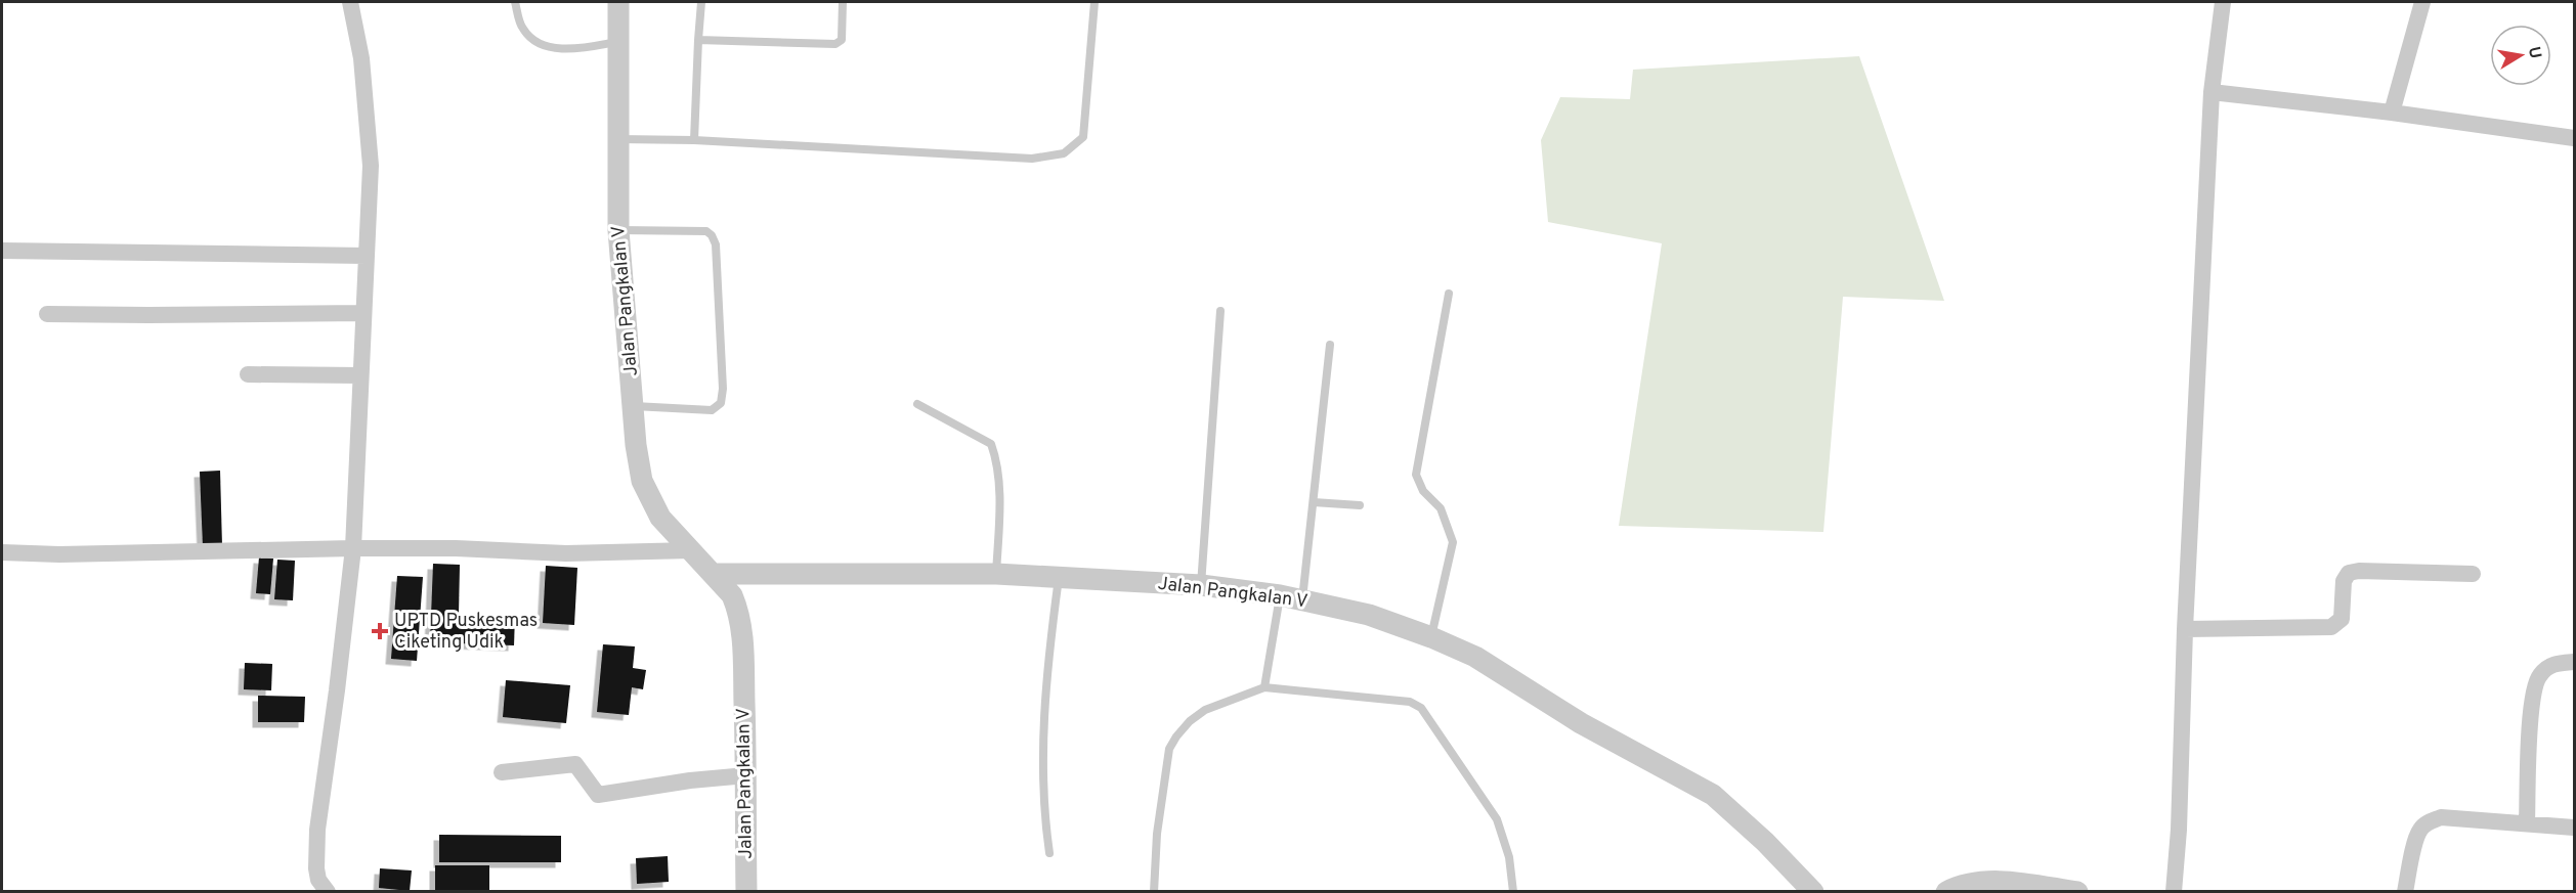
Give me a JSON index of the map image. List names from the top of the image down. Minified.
{"streets":{"street":["Jalan Pangkalan V"]},"places":{"health":["UPTD Puskesmas Ciketing Udik"]},"north":"right"}
